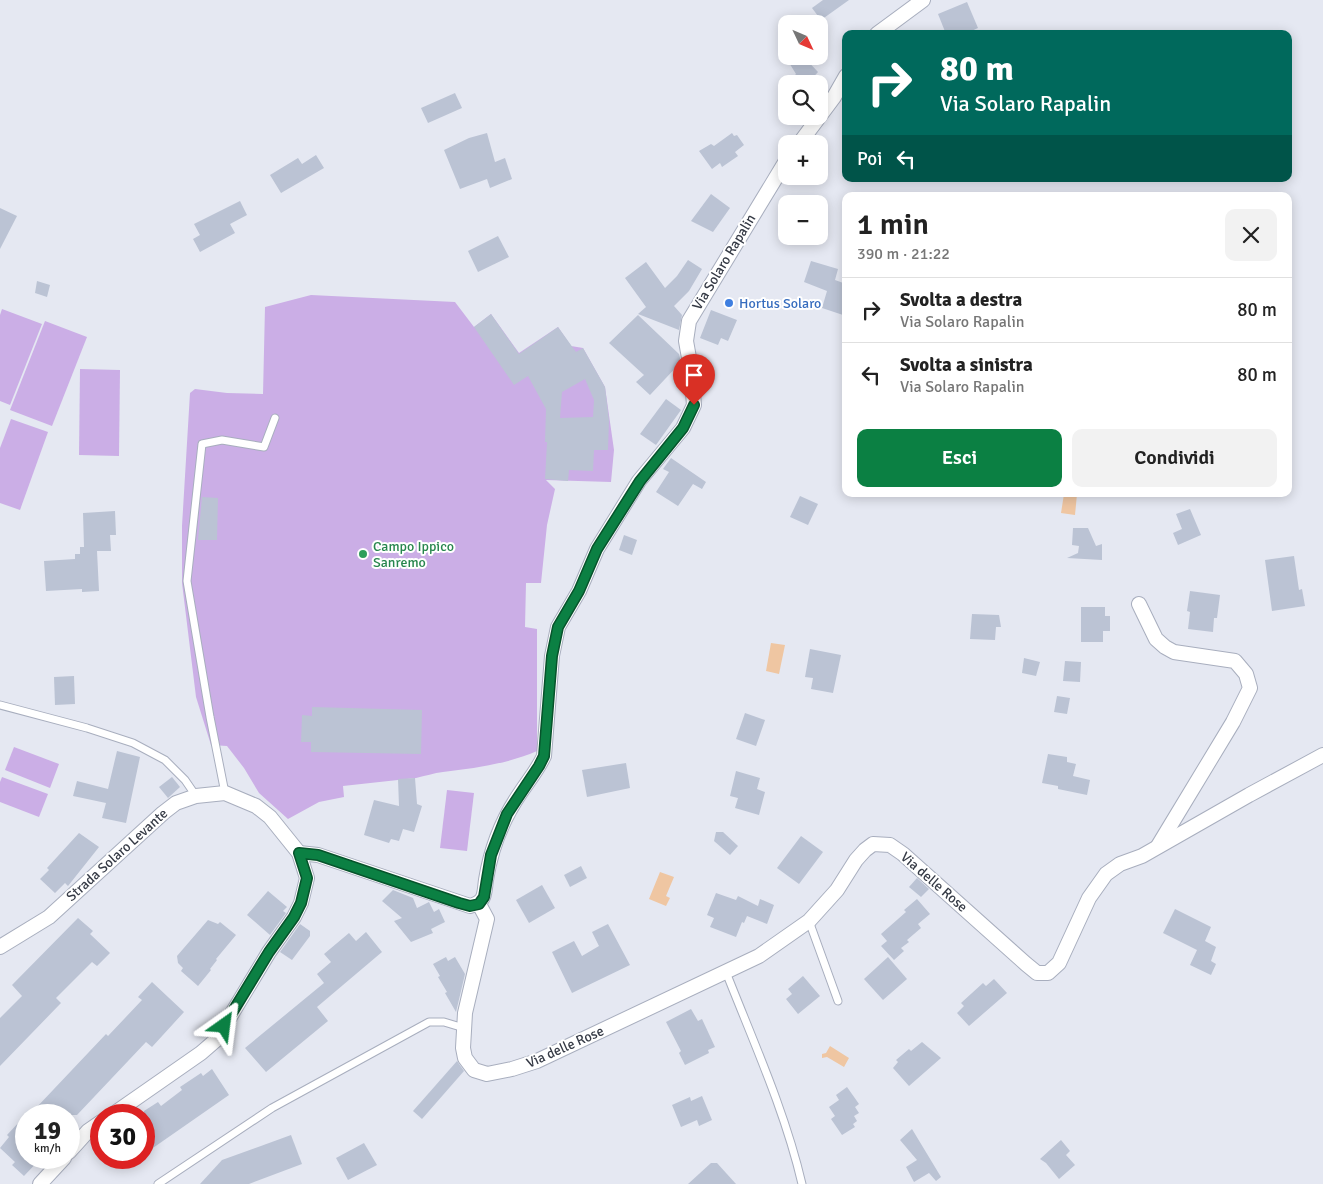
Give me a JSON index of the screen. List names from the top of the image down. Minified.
{"streets":{"street":["Via Solaro Rapalin","Strada Solaro Levante","Via delle Rose"]},"crossings":[["Via Solaro Rapalin","Via delle Rose"]],"places":["Hortus Solaro","Campo Ippico Sanremo"],"north":"bottom right","page":{"map_buttons":["+","−"],"turn":["80 m","Via Solaro Rapalin"],"then":"Poi","heading":["1 min","390 m · 21:22"],"list":[{"name":"Svolta a destra","note":"Via Solaro Rapalin","value":"80 m"},{"name":"Svolta a sinistra","note":"Via Solaro Rapalin","value":"80 m"}],"buttons":["Esci","Condividi"],"speed":"19 km/h","limit":"30"}}
